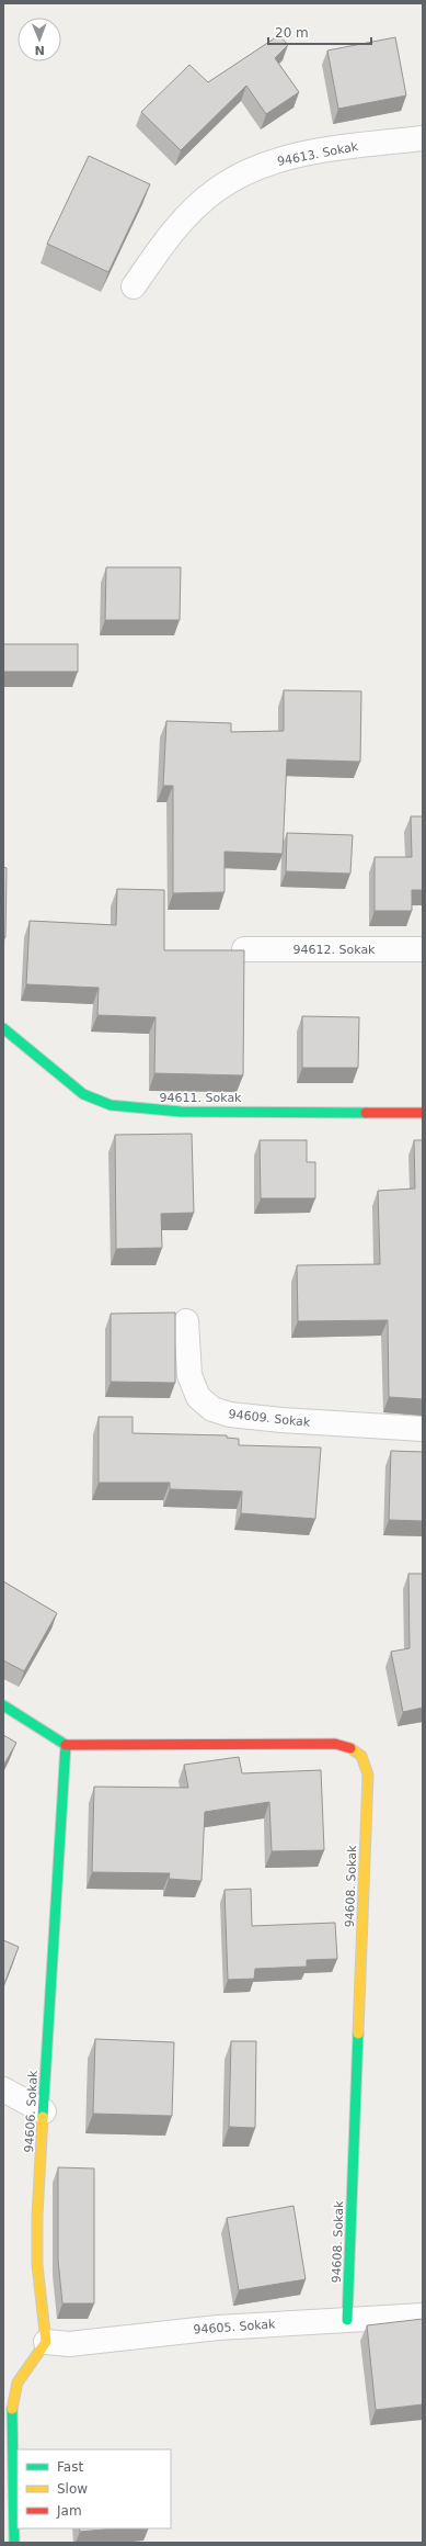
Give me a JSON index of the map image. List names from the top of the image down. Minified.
{"streets":{"street":["94613. Sokak","94612. Sokak","94611. Sokak","94609. Sokak","94608. Sokak","94606. Sokak","94605. Sokak"]},"crossings":[["94608. Sokak","94606. Sokak"],["94608. Sokak","94605. Sokak"],["94606. Sokak","94605. Sokak"]],"legend":["Fast","Slow","Jam"],"scale_bar":"20 m","north":"bottom"}
